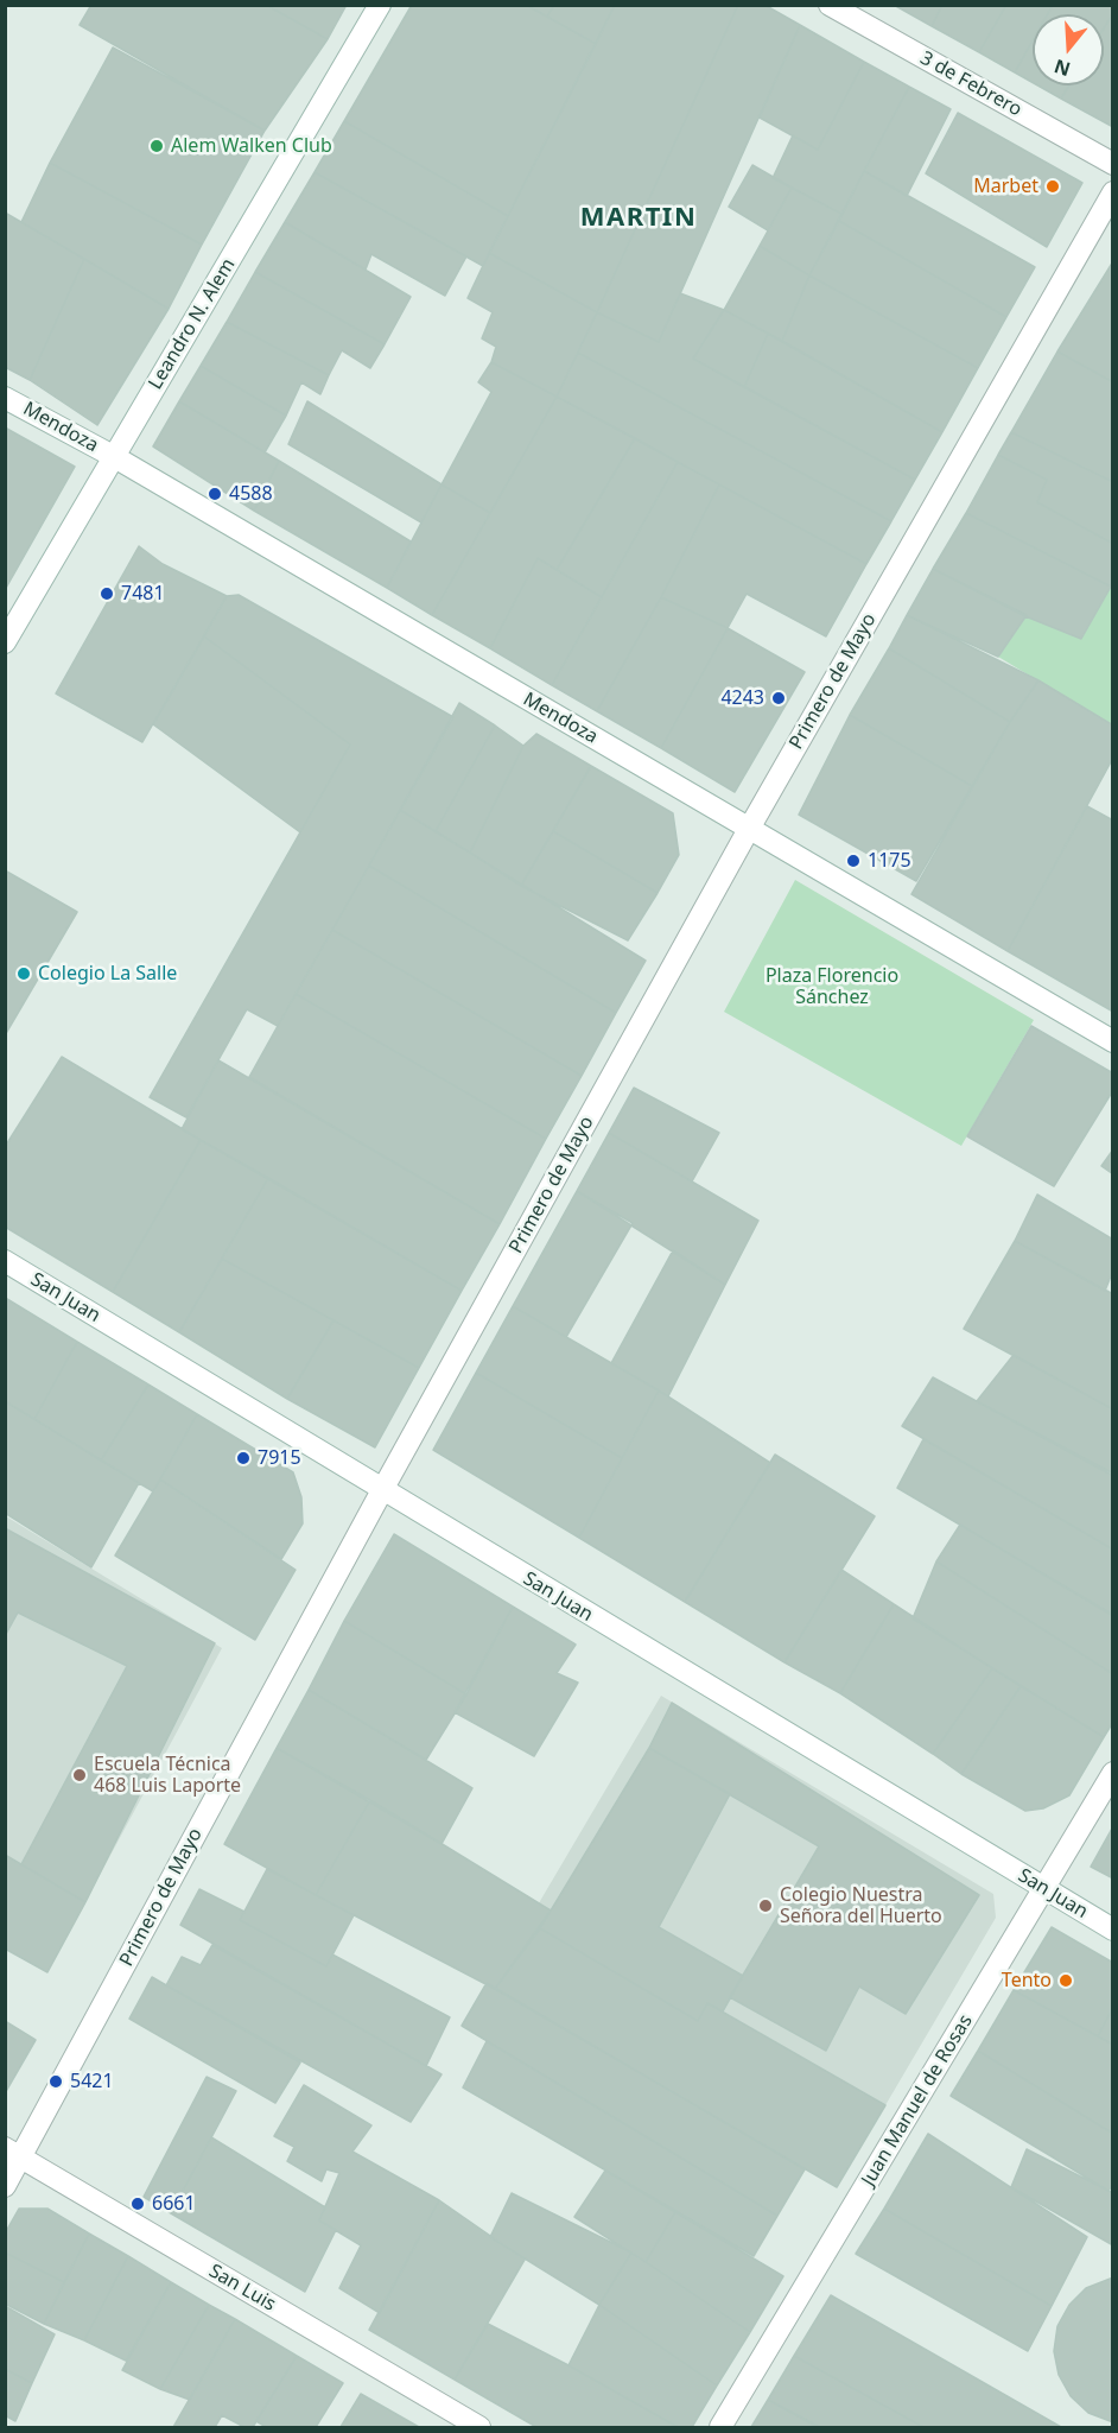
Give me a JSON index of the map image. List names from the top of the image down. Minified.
{"streets":{"street":["3 de Febrero","Leandro N. Alem","Mendoza","Primero de Mayo","San Juan","Juan Manuel de Rosas","San Luis"]},"crossings":[["Leandro N. Alem","Mendoza"],["Mendoza","Primero de Mayo"],["Primero de Mayo","San Juan"],["Primero de Mayo","San Luis"],["San Juan","Juan Manuel de Rosas"]],"districts":["MARTIN"],"parks":["Plaza Florencio Sánchez"],"places":["Alem Walken Club","Marbet","4588","7481","4243","1175","Colegio La Salle","7915","Escuela Técnica 468 Luis Laporte","Colegio Nuestra Señora del Huerto","Tento","5421","6661"],"north":"bottom"}
